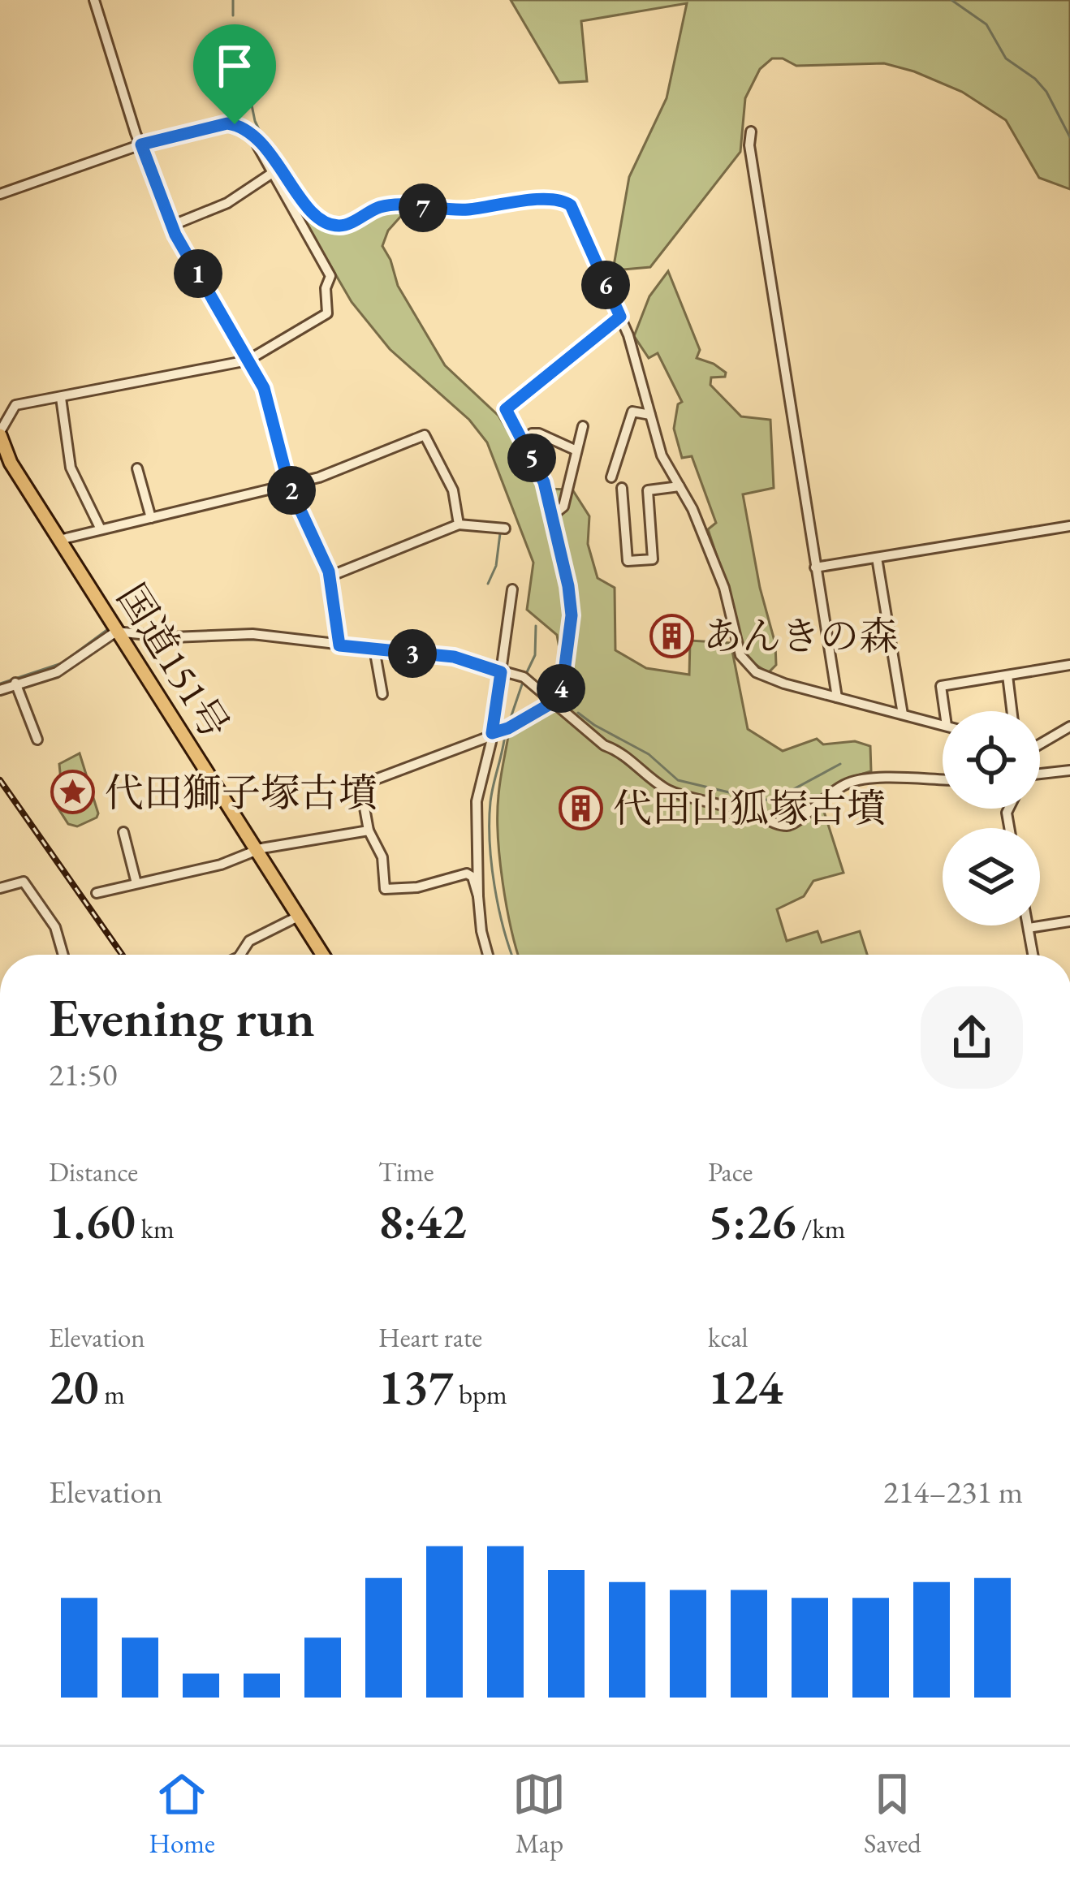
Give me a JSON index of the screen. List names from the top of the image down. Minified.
{"streets":{"highway":["国道151号"]},"places":{"building":["あんきの森","代田山狐塚古墳"],"place":["代田獅子塚古墳"]},"page":{"pins":["7","1","6","5","2","3","4"],"heading":["Evening run","21:50"],"stats":[["Distance","1.60 km"],["Time","8:42"],["Pace","5:26 /km"],["Elevation","20 m"],["Heart rate","137 bpm"],["kcal","124"]],"chart":["Elevation","214–231 m"],"tabs":["Home","Map","Saved"]}}
